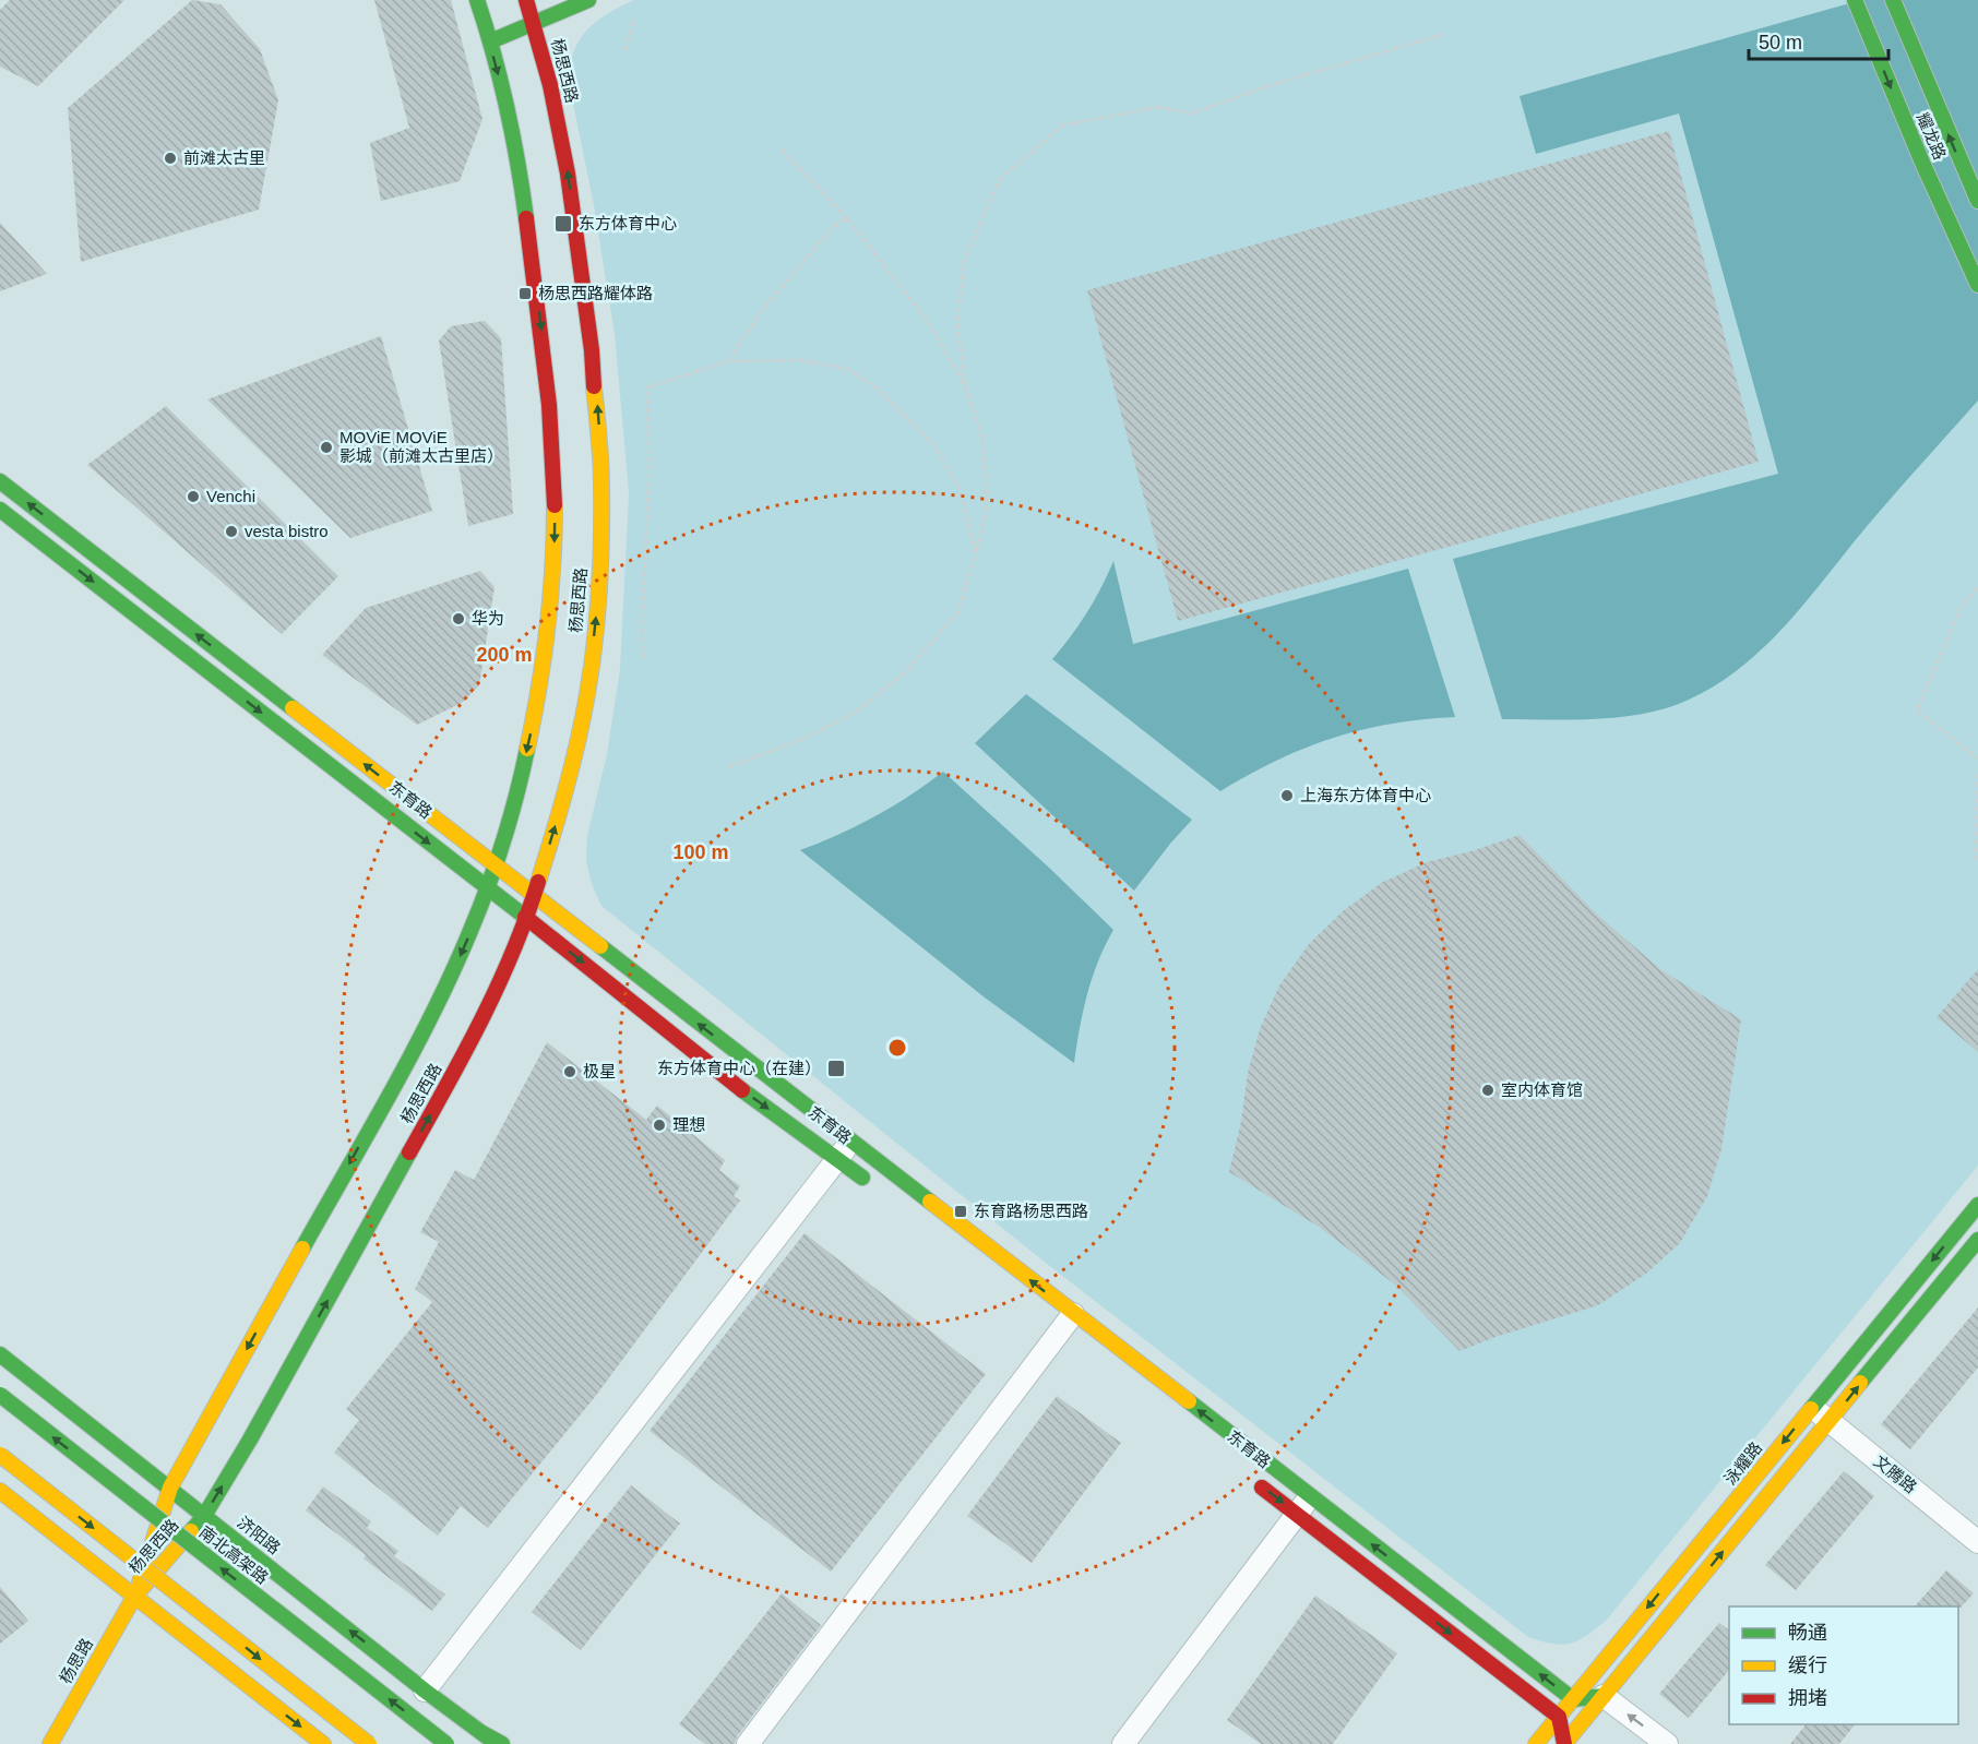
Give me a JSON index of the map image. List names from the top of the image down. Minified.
{"streets":{"main road":["杨思西路","耀龙路","东育路","泳耀路","济阳路","南北高架路","杨思路"],"street":["文腾路"]},"crossings":[["杨思西路","东育路"],["杨思西路","济阳路"],["杨思西路","杨思路"],["东育路","泳耀路"],["泳耀路","文腾路"]],"places":{"other":["前滩太古里","MOViE MOViE 影城（前滩太古里店）","Venchi","vesta bistro","华为","上海东方体育中心","极星","室内体育馆","理想"],"transit":["东方体育中心","杨思西路耀体路","东方体育中心（在建）","东育路杨思西路"]},"legend":["畅通","缓行","拥堵"],"scale_bar":"50 m","rings":["200 m","100 m"]}
